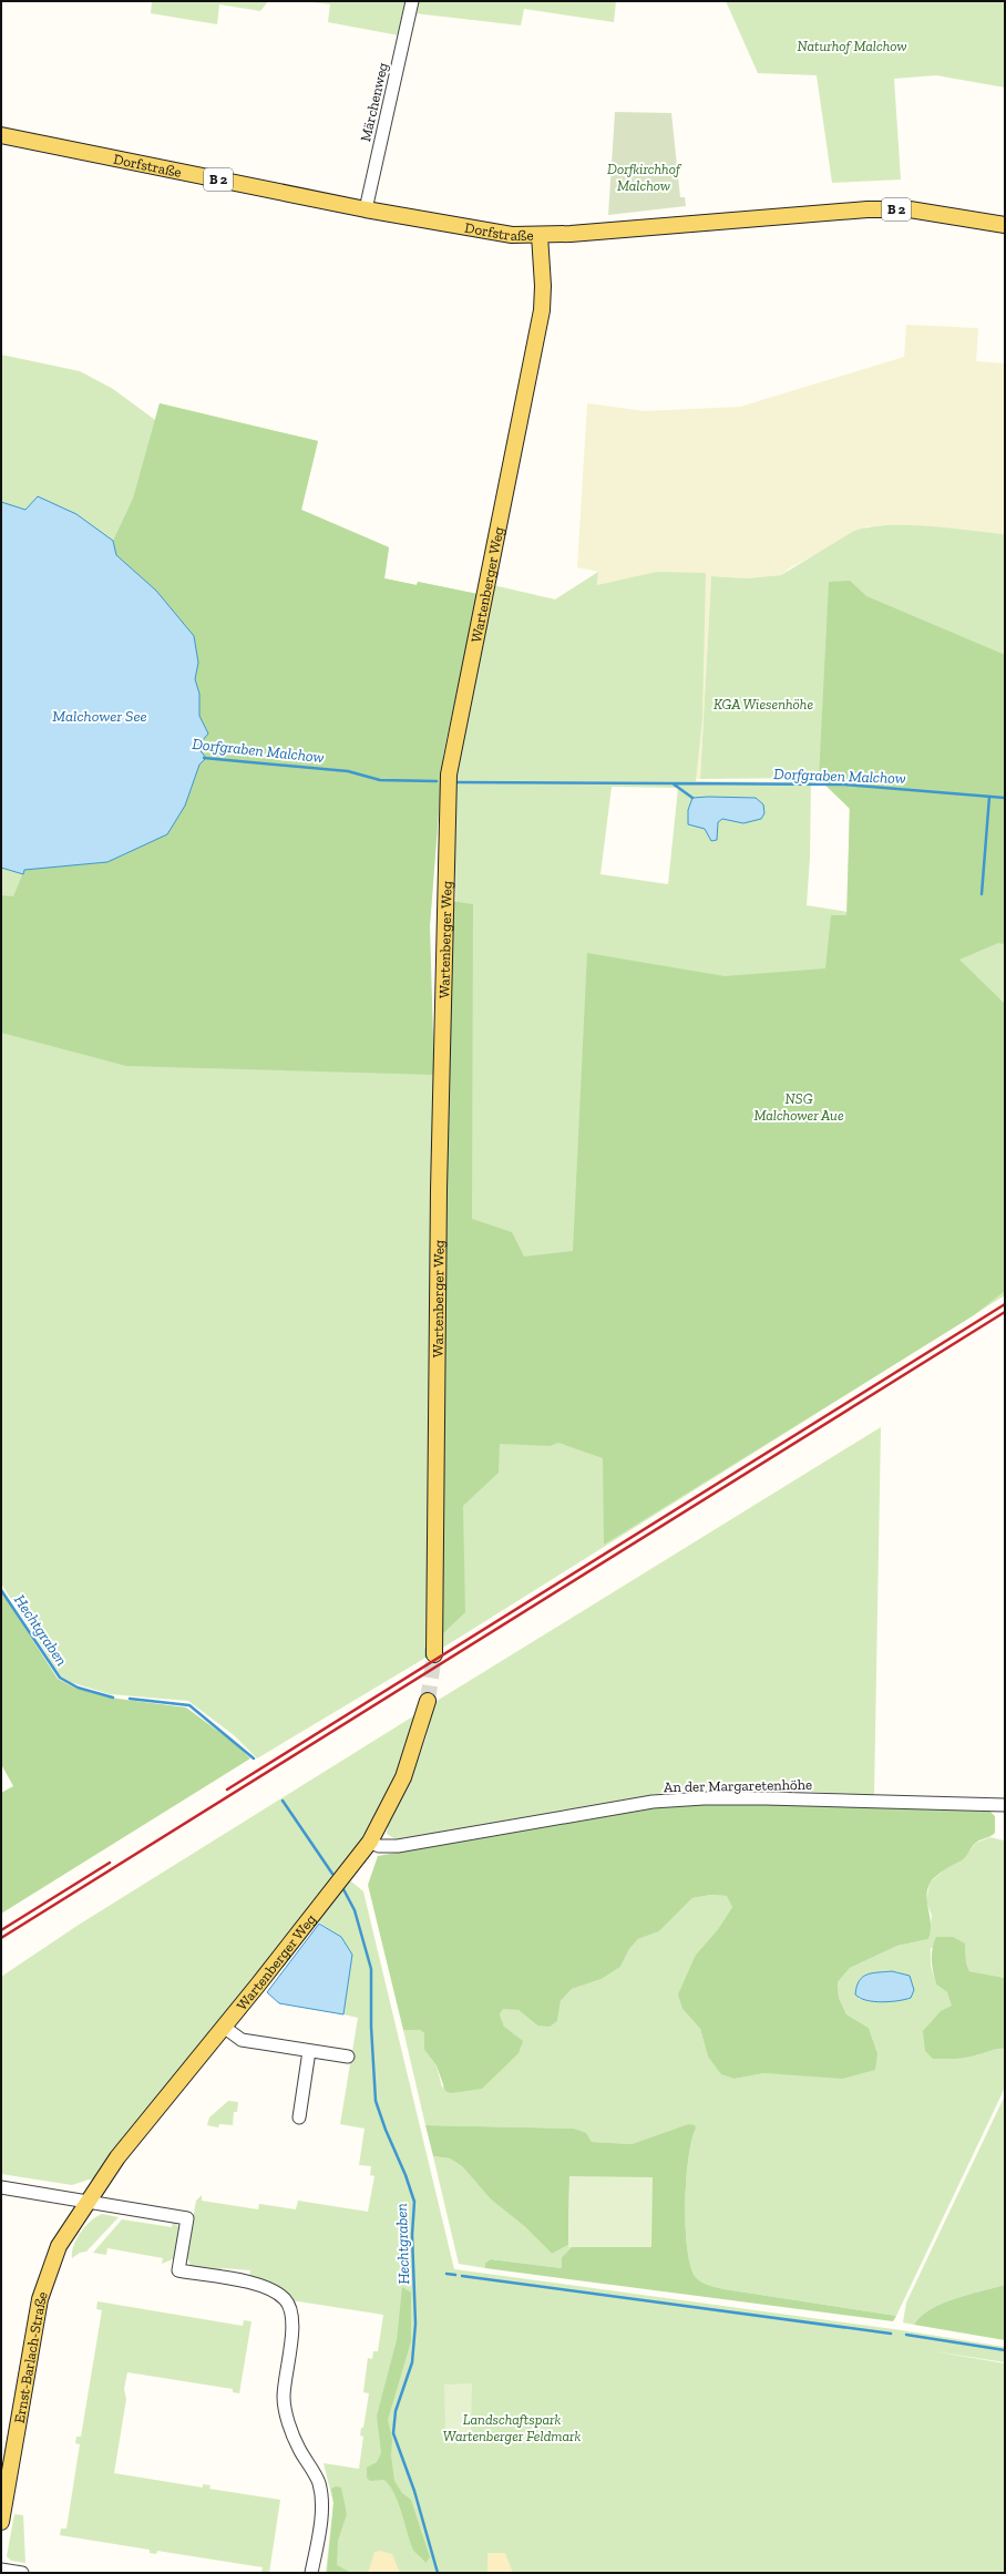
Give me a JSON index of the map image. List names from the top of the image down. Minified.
{"streets":{"main road":["Dorfstraße","B 2","Wartenberger Weg","Ernst-Barlach-Straße"],"street":["Märchenweg","An der Margaretenhöhe"]},"crossings":[["Märchenweg","Dorfstraße"],["Dorfstraße","Wartenberger Weg"],["Wartenberger Weg","An der Margaretenhöhe"],["Wartenberger Weg","Ernst-Barlach-Straße"]],"water":["Malchower See","Dorfgraben Malchow","Hechtgraben"],"parks":["Naturhof Malchow","Dorfkirchhof Malchow","KGA Wiesenhöhe","NSG Malchower Aue","Landschaftspark Wartenberger Feldmark"]}
